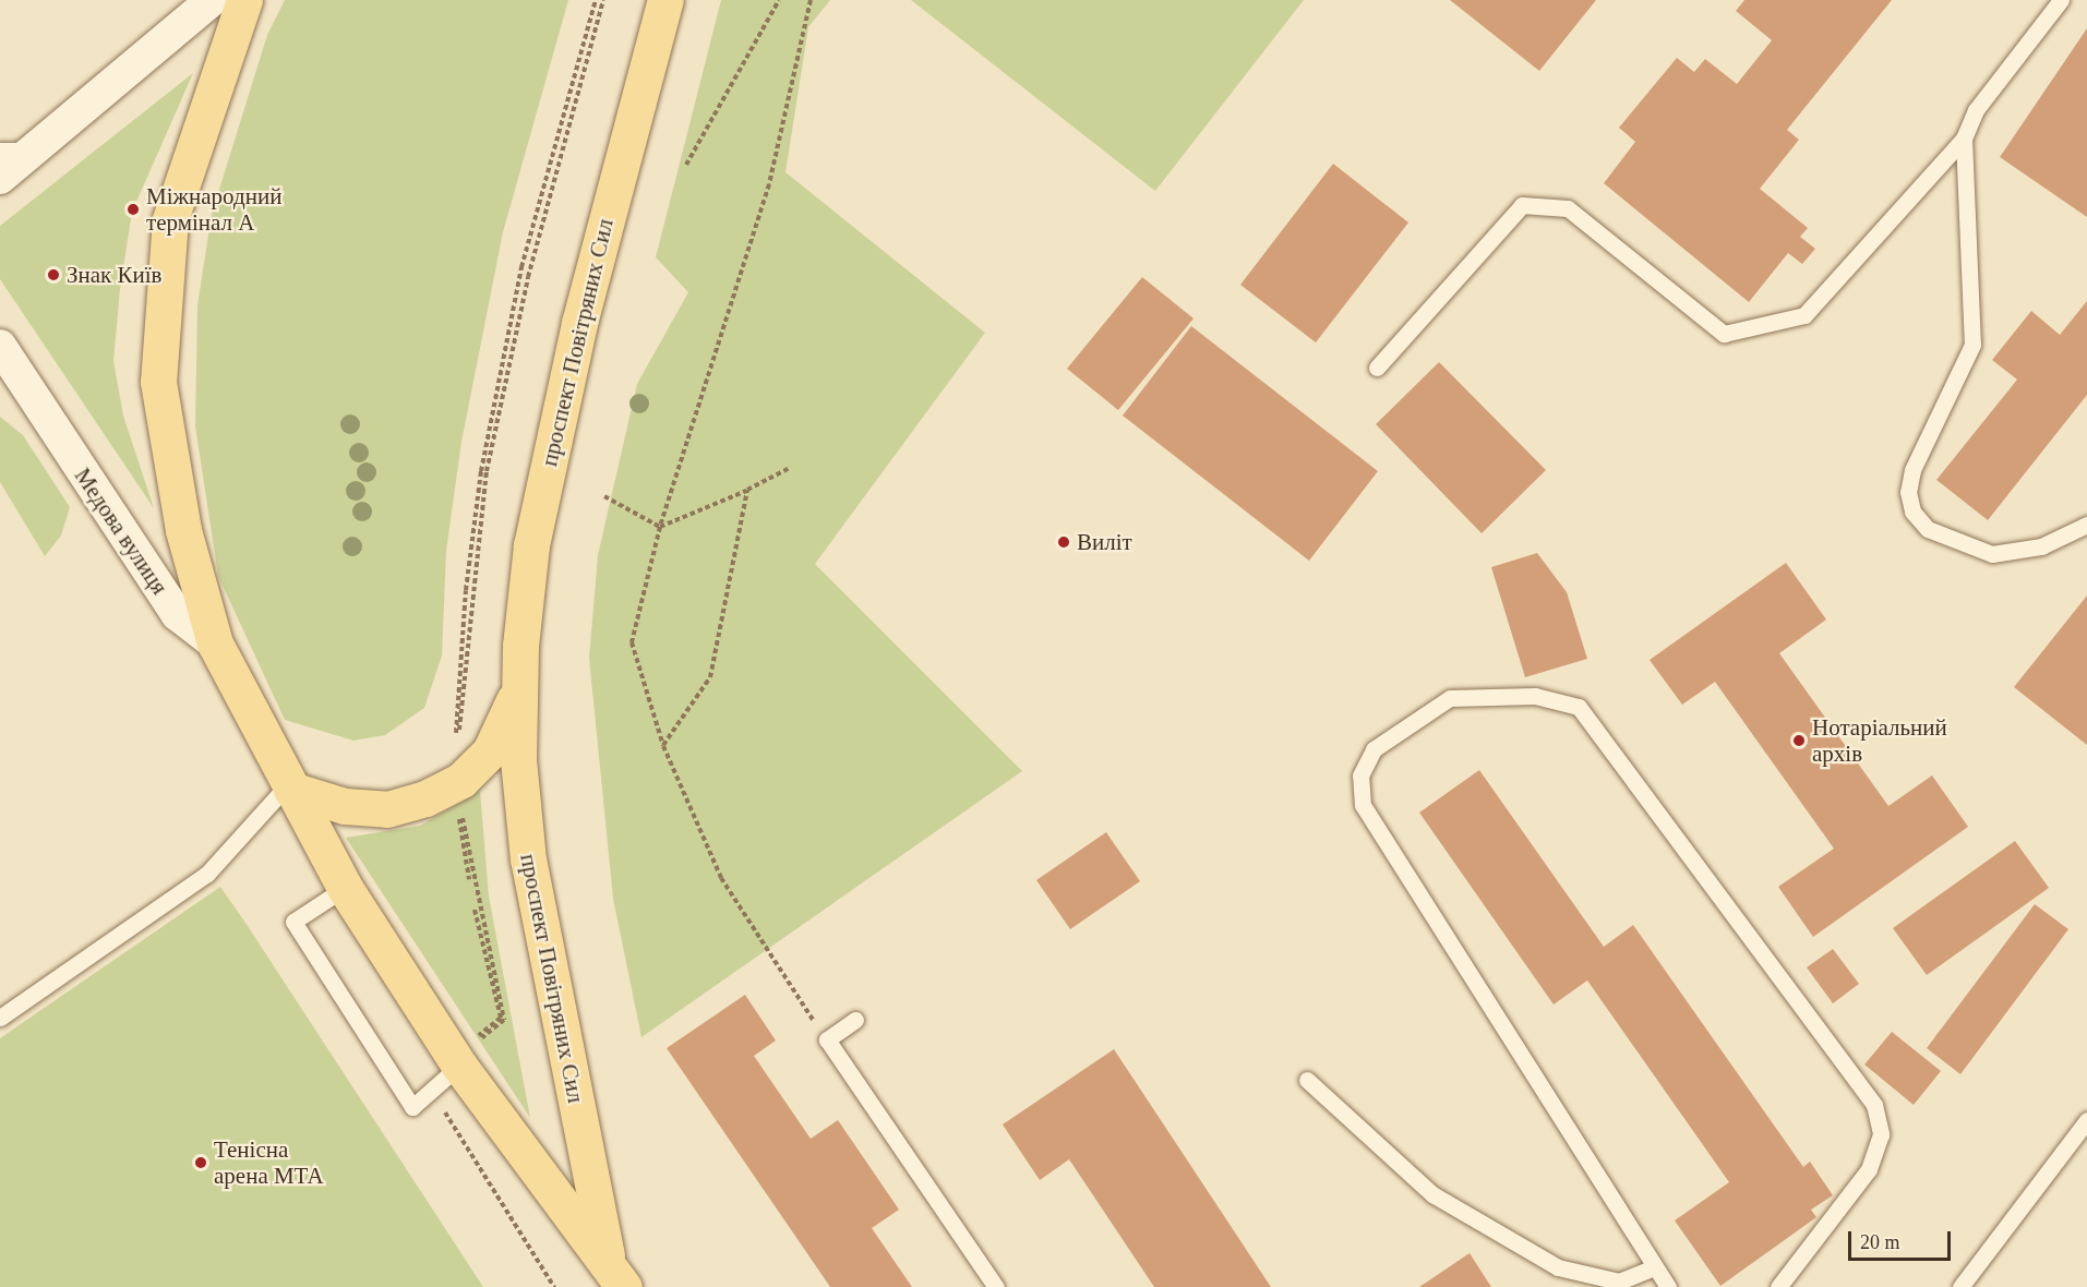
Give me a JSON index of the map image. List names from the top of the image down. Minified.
{"streets":{"main road":["проспект Повітряних Сил"],"street":["Медова вулиця"]},"crossings":[["проспект Повітряних Сил","Медова вулиця"]],"places":["Міжнародний термінал А","Знак Київ","Виліт","Нотаріальний архів","Тенісна арена МТА"],"scale_bar":"20 m"}
